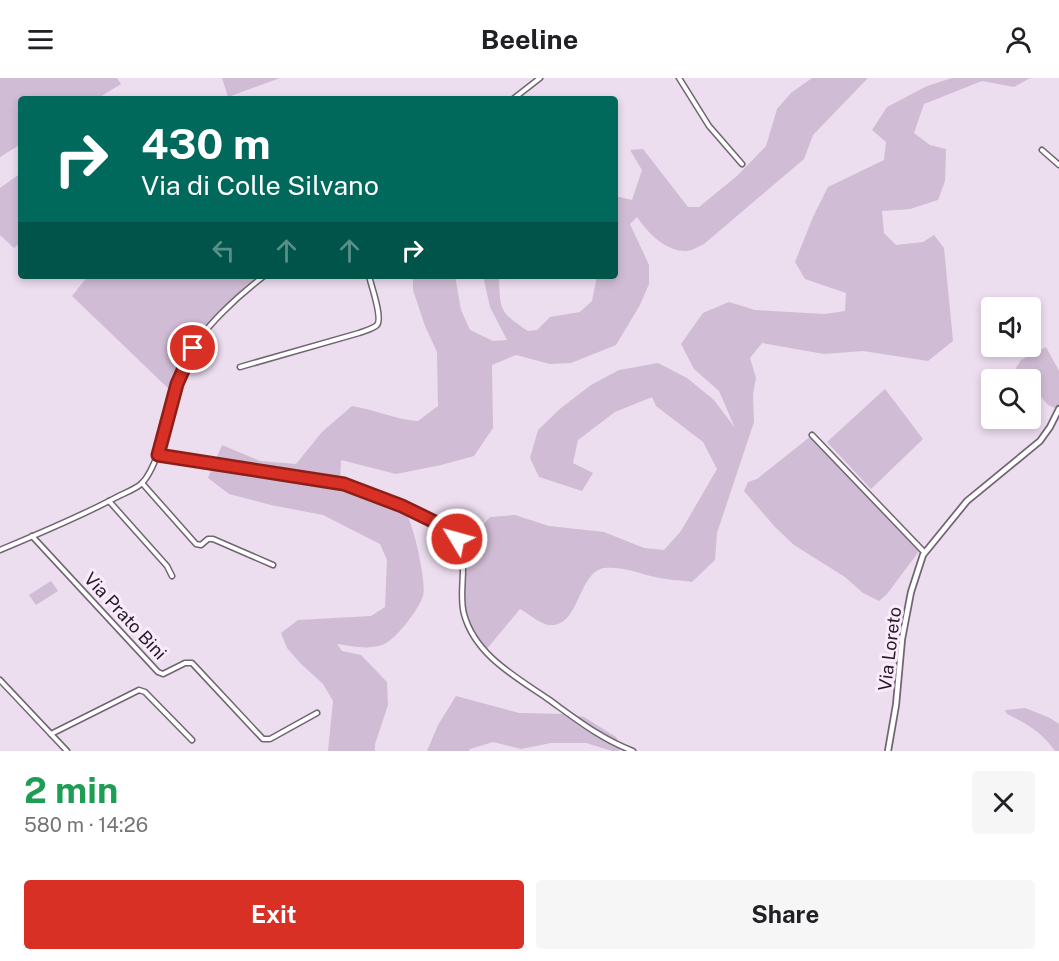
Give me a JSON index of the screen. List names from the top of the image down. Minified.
{"streets":{"street":["Via Prato Bini","Via Loreto"]},"page":{"header":"Beeline","turn":["430 m","Via di Colle Silvano"],"heading":["2 min","580 m · 14:26"],"buttons":["Exit","Share"]}}
